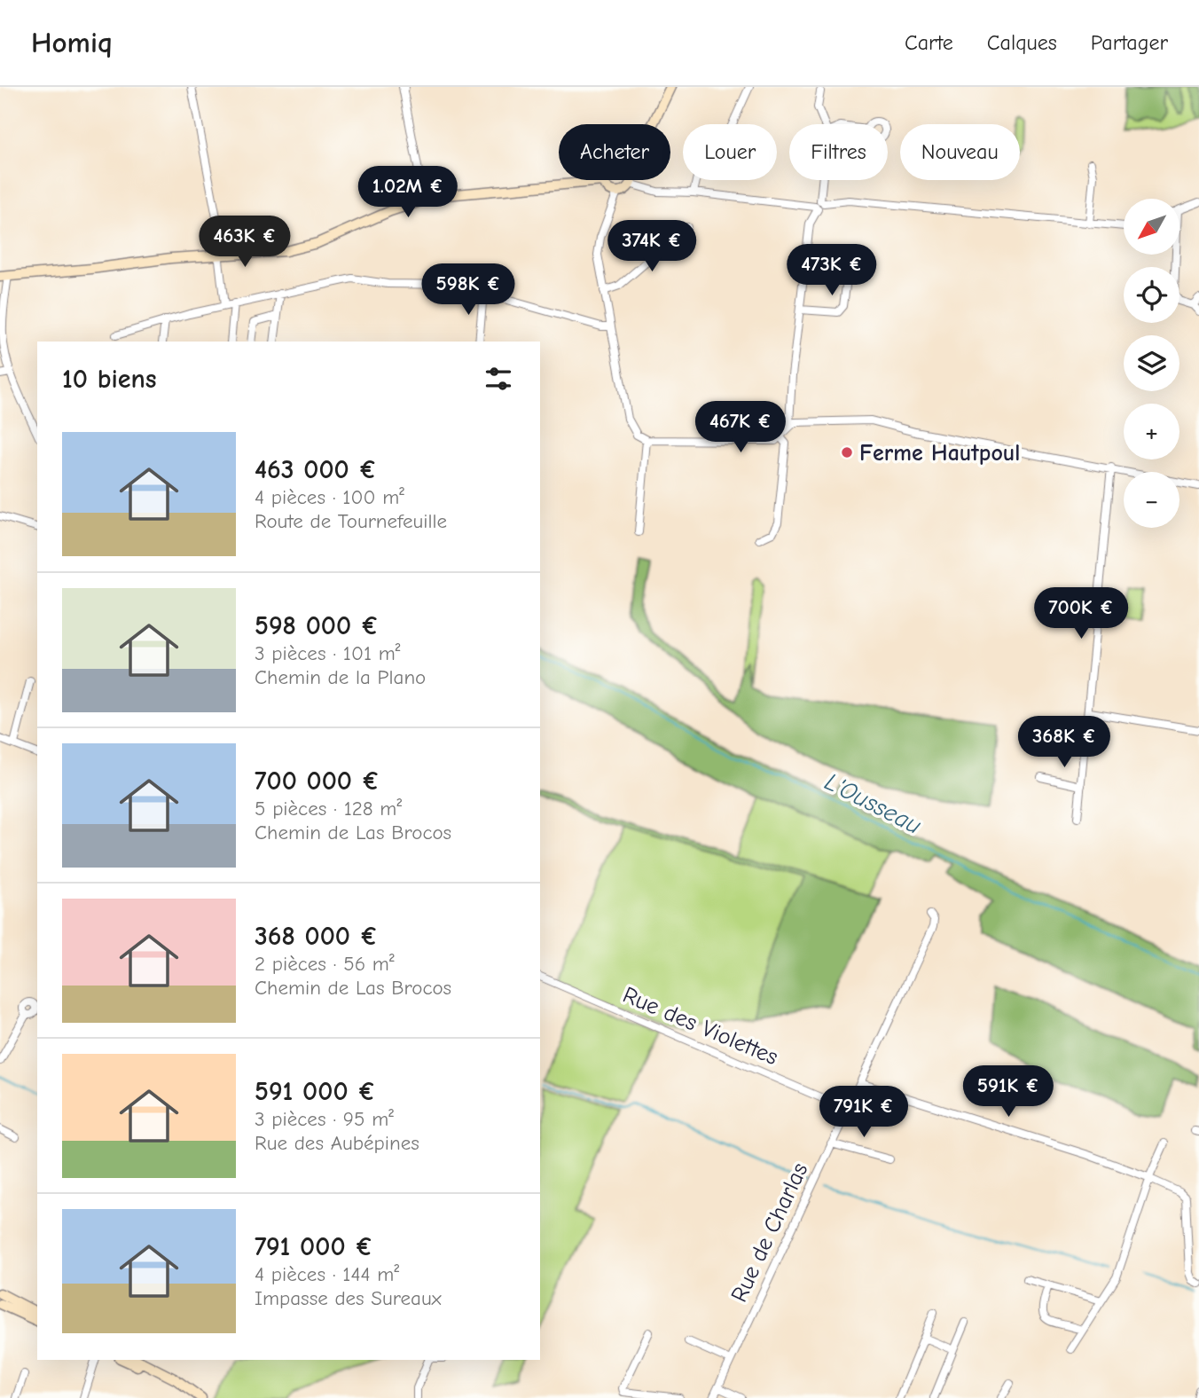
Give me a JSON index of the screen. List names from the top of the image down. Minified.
{"streets":{"street":["Rue des Violettes","Rue de Charlas"]},"crossings":[["Rue des Violettes","Rue de Charlas"]],"water":["L'Ousseau"],"places":["Ferme Hautpoul"],"north":"bottom left","page":{"header":"Homiq","nav":["Carte","Calques","Partager"],"chip":["Acheter","Louer","Filtres","Nouveau"],"price":["1.02M €","463K €","374K €","473K €","598K €","467K €","700K €","368K €","591K €","791K €"],"map_buttons":["+","−"],"heading":"10 biens","list":[{"name":"463 000 €","note":"4 pièces · 100 m² · Route de Tournefeuille"},{"name":"598 000 €","note":"3 pièces · 101 m² · Chemin de la Plano"},{"name":"700 000 €","note":"5 pièces · 128 m² · Chemin de Las Brocos"},{"name":"368 000 €","note":"2 pièces · 56 m² · Chemin de Las Brocos"},{"name":"591 000 €","note":"3 pièces · 95 m² · Rue des Aubépines"},{"name":"791 000 €","note":"4 pièces · 144 m² · Impasse des Sureaux"}]}}
